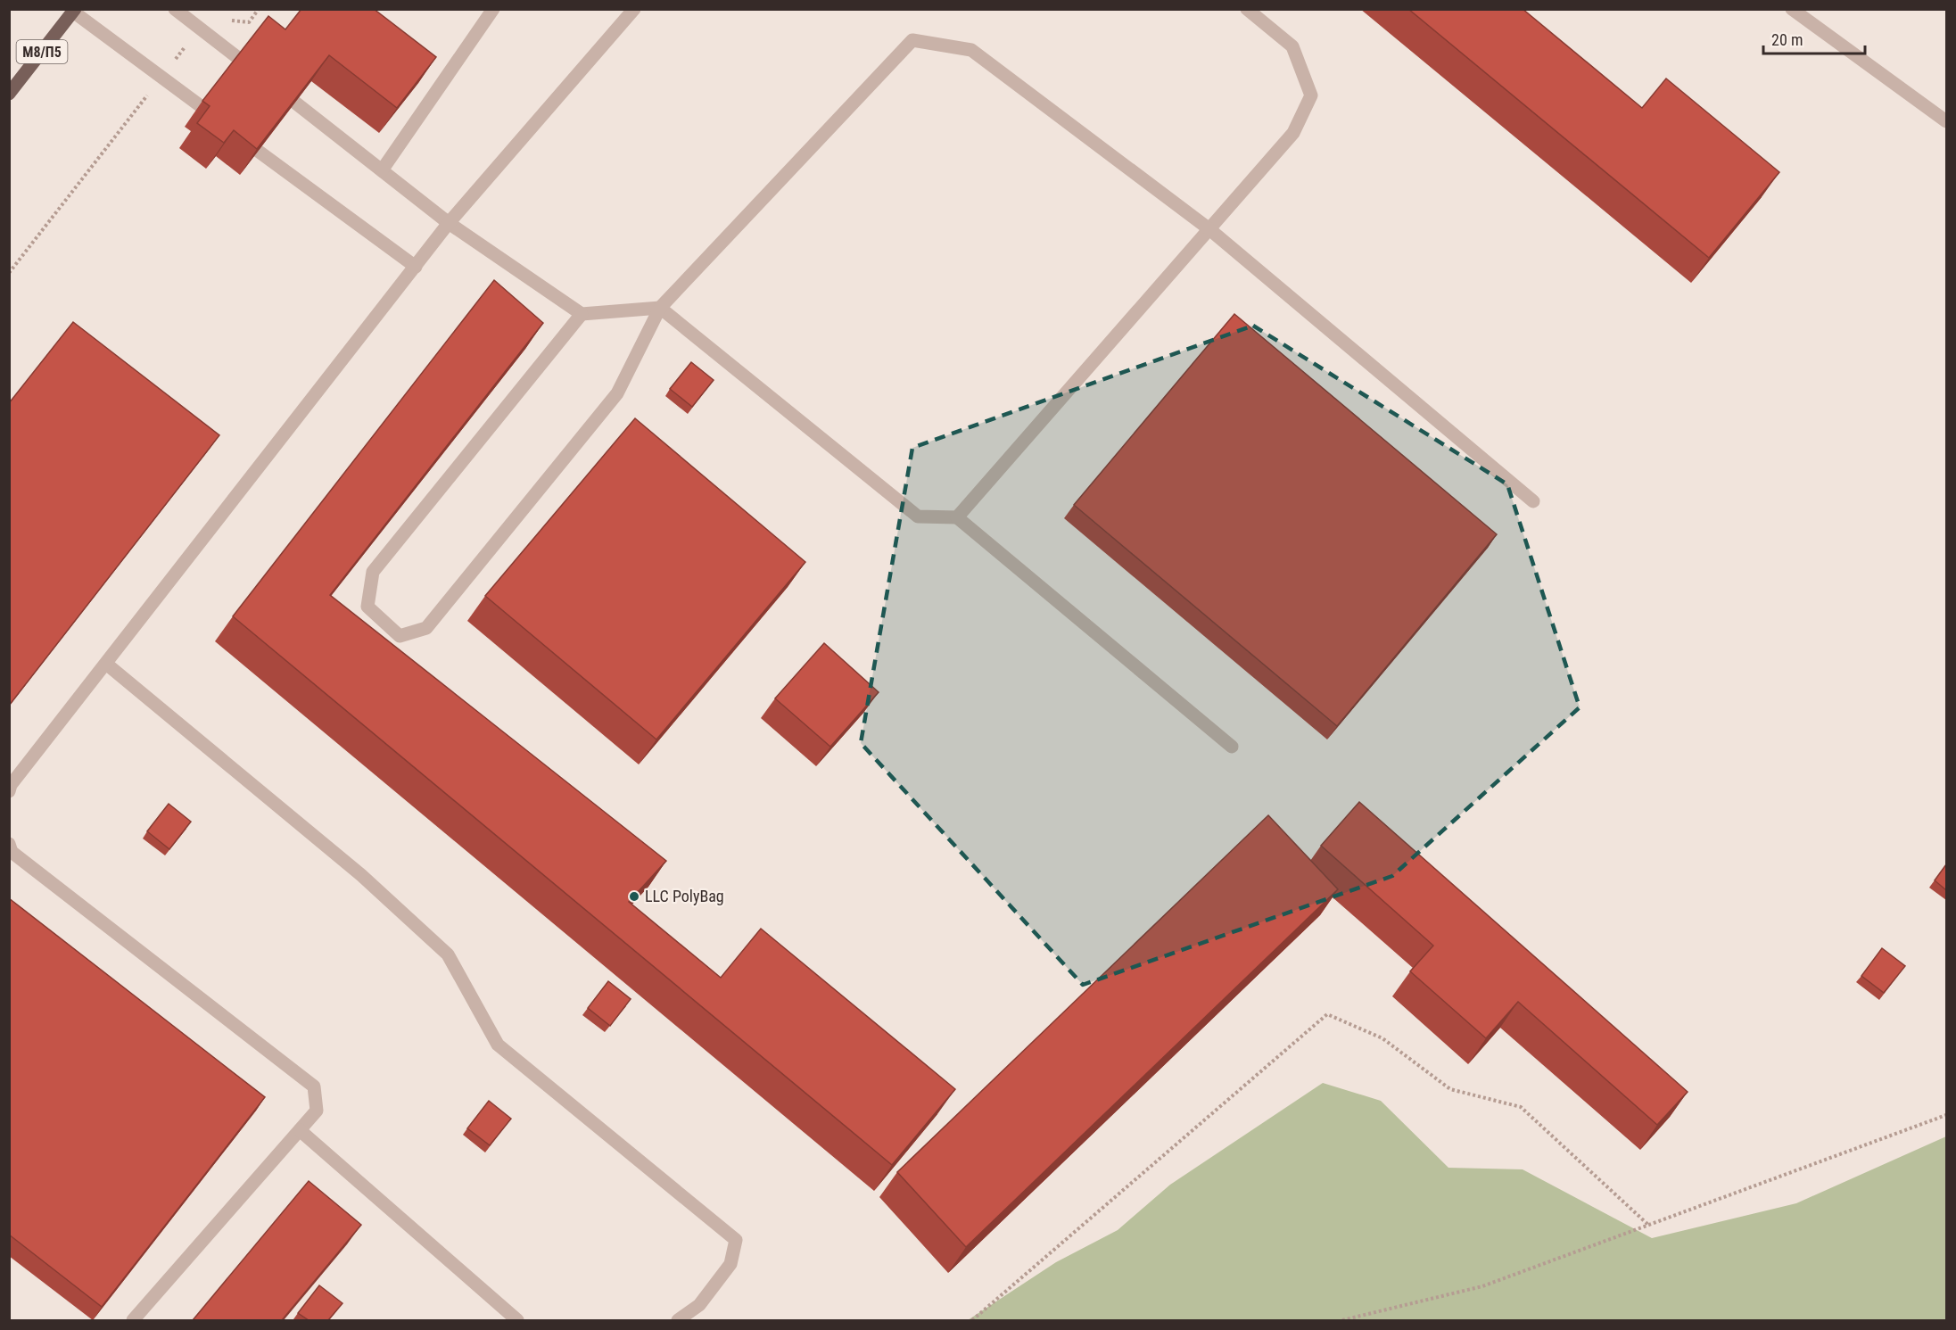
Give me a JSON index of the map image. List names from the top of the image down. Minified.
{"streets":{"main road":["М8/П5"]},"places":["LLC PolyBag"],"scale_bar":"20 m"}
